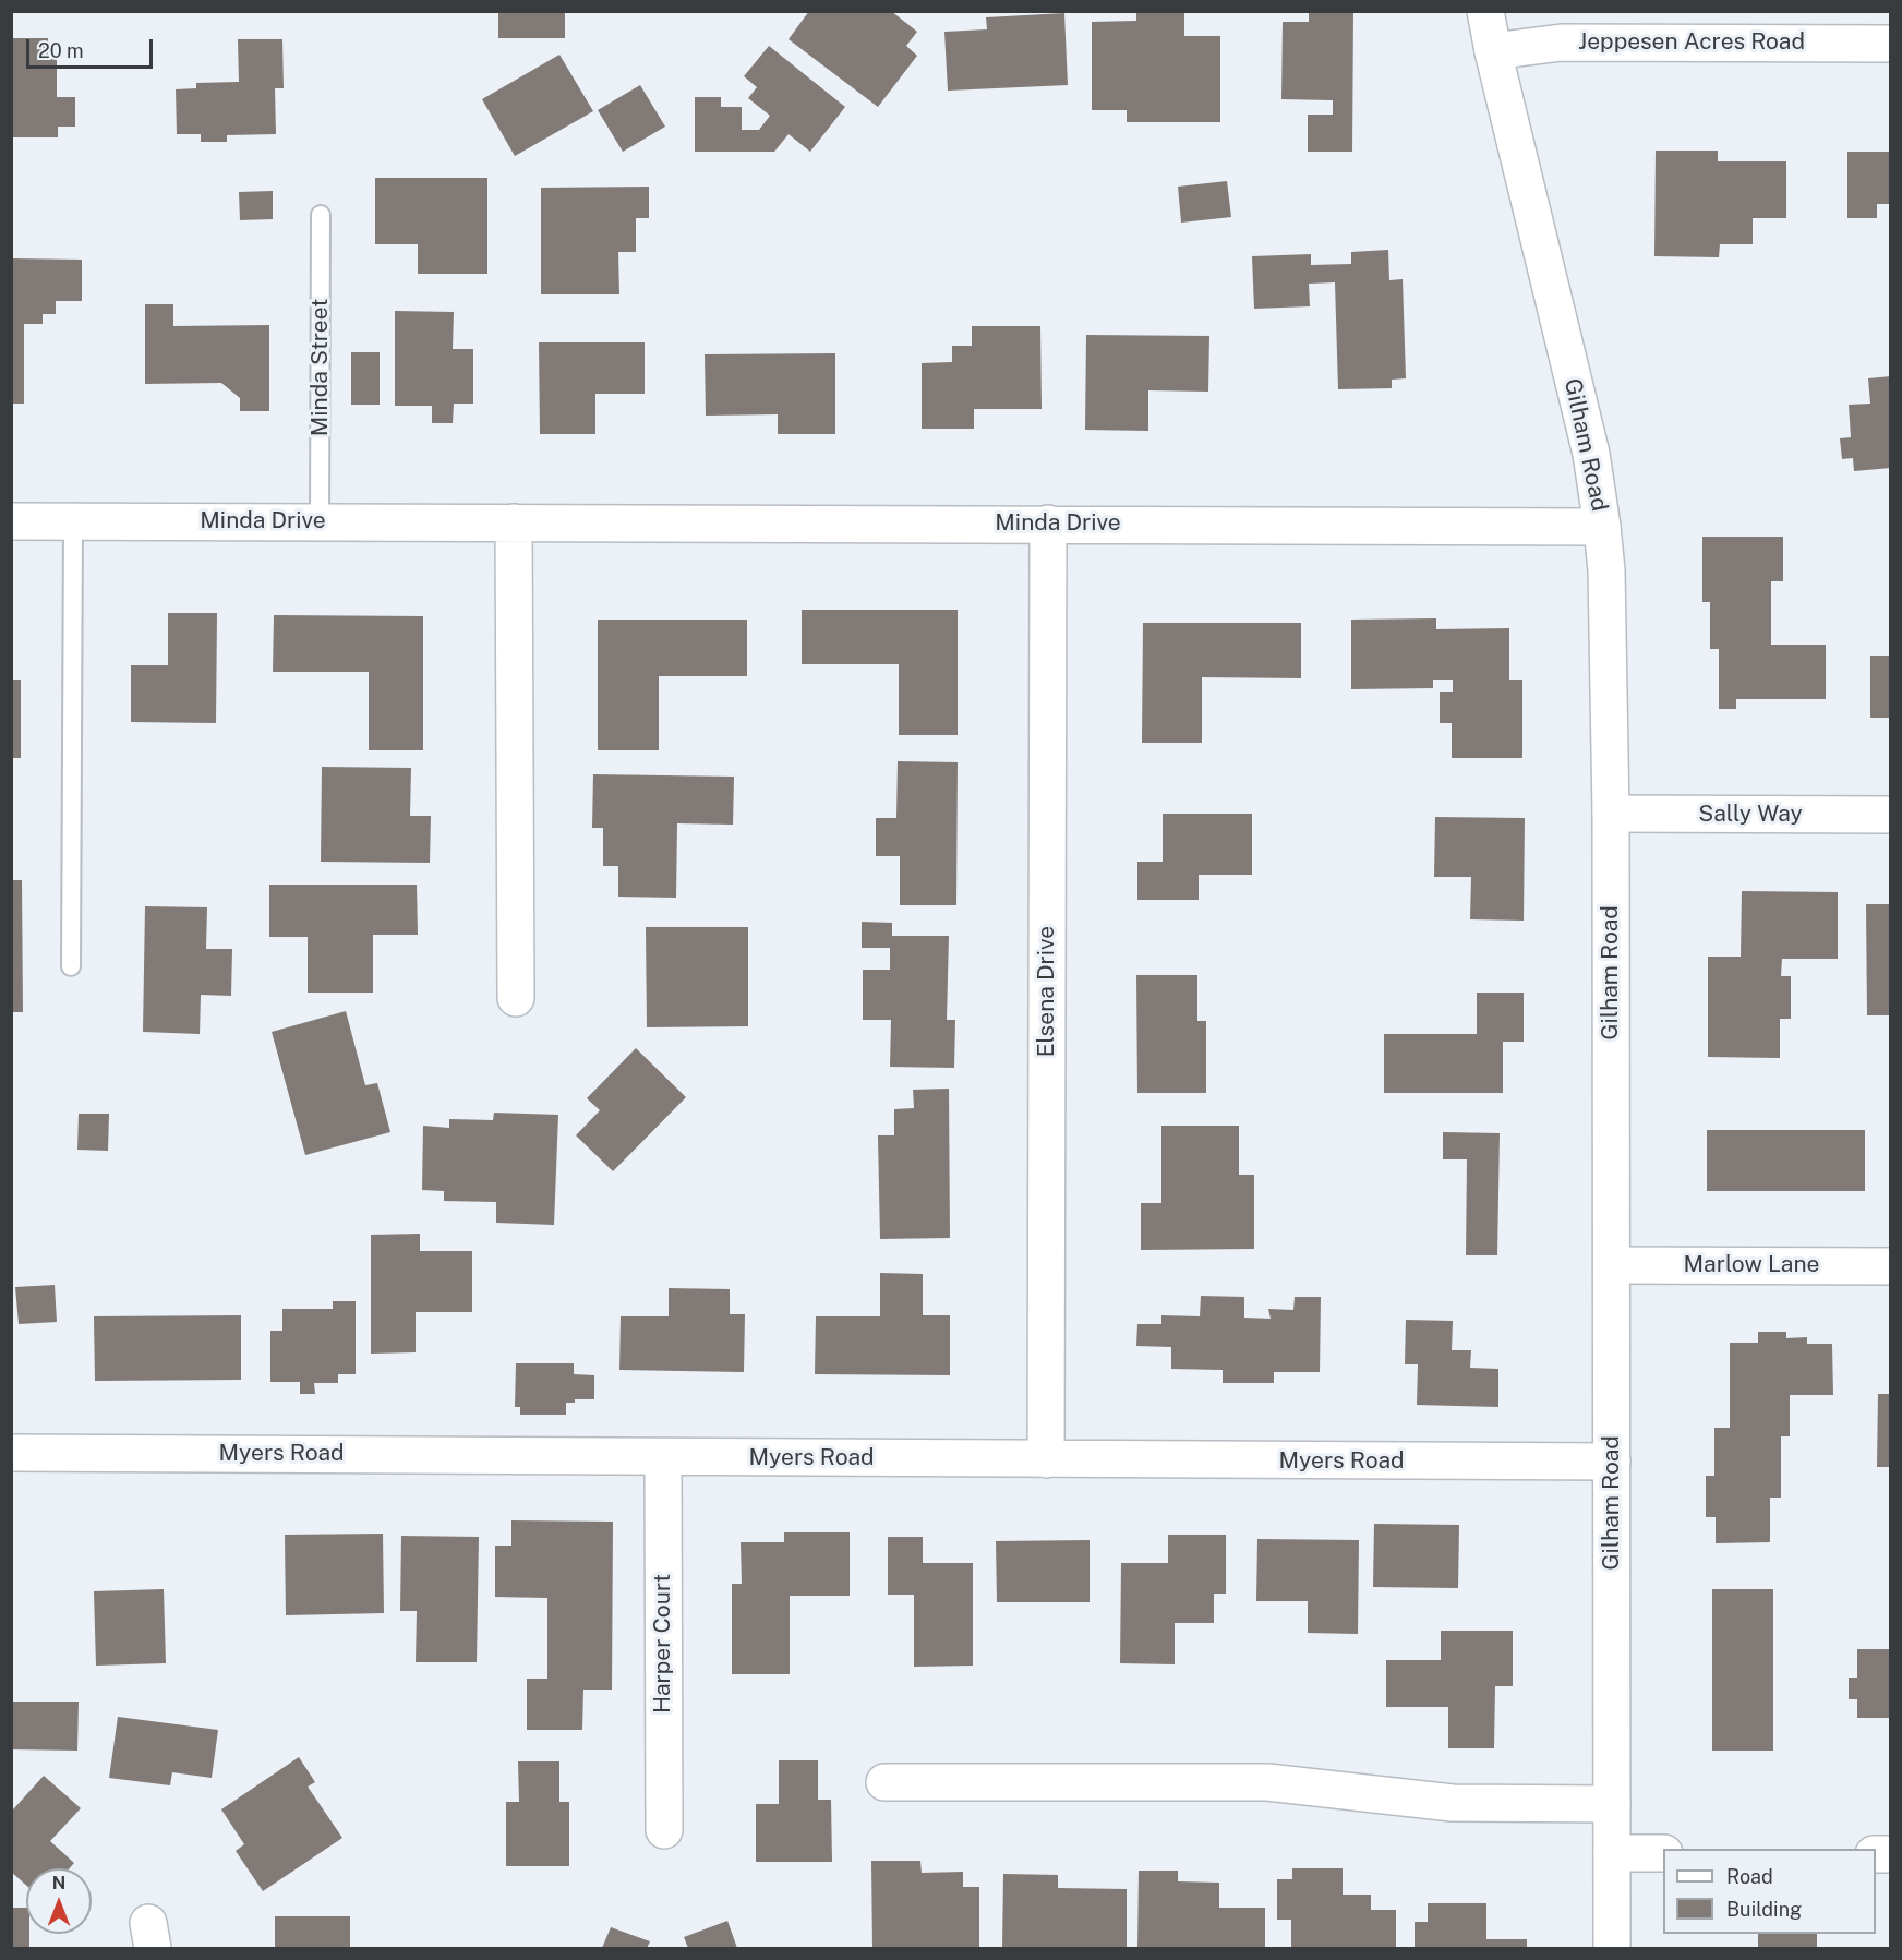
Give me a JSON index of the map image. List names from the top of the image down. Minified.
{"streets":{"street":["Jeppesen Acres Road","Gilham Road","Minda Drive","Sally Way","Elsena Drive","Marlow Lane","Myers Road","Harper Court"],"lane":["Minda Street"]},"crossings":[["Jeppesen Acres Road","Gilham Road"],["Minda Street","Minda Drive"],["Gilham Road","Minda Drive"],["Gilham Road","Sally Way"],["Gilham Road","Marlow Lane"],["Gilham Road","Myers Road"],["Minda Drive","Elsena Drive"],["Elsena Drive","Myers Road"],["Myers Road","Harper Court"]],"legend":["Road","Building"],"scale_bar":"20 m","north":"top"}
